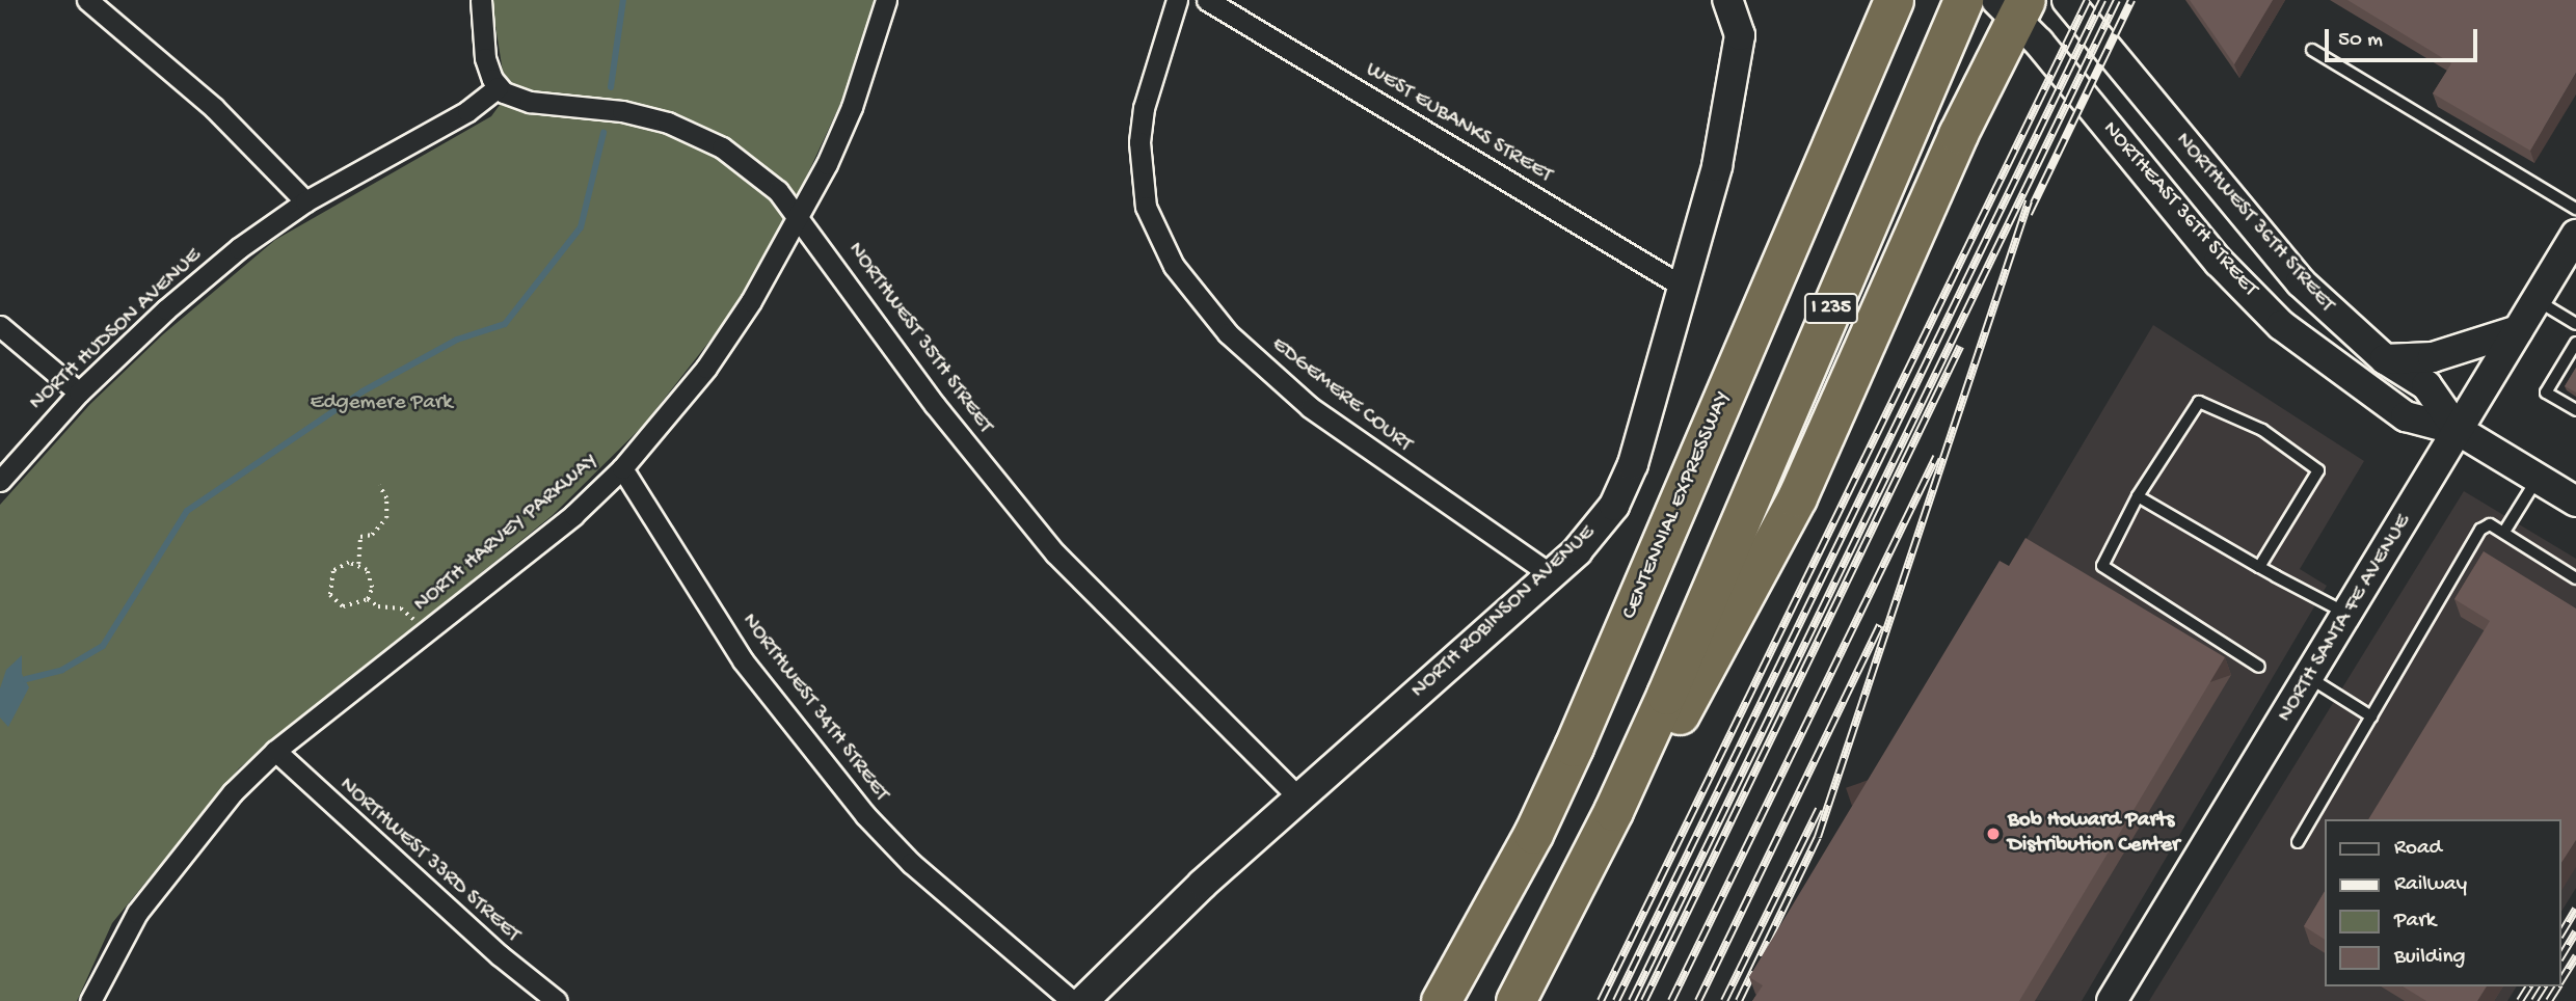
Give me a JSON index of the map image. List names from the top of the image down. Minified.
{"streets":{"highway":["I 235","CENTENNIAL EXPRESSWAY"],"street":["WEST EUBANKS STREET","NORTHEAST 36TH STREET","NORTHWEST 36TH STREET","NORTH HUDSON AVENUE","NORTHWEST 35TH STREET","EDGEMERE COURT","NORTH HARVEY PARKWAY","NORTH ROBINSON AVENUE","NORTH SANTA FE AVENUE","NORTHWEST 34TH STREET","NORTHWEST 33RD STREET"]},"crossings":[["WEST EUBANKS STREET","NORTH ROBINSON AVENUE"],["NORTHEAST 36TH STREET","NORTHWEST 36TH STREET"],["NORTHEAST 36TH STREET","NORTH SANTA FE AVENUE"],["NORTHWEST 36TH STREET","NORTH SANTA FE AVENUE"],["NORTH HUDSON AVENUE","NORTHWEST 35TH STREET"],["NORTHWEST 35TH STREET","NORTH HARVEY PARKWAY"],["NORTHWEST 35TH STREET","NORTH ROBINSON AVENUE"],["EDGEMERE COURT","NORTH ROBINSON AVENUE"],["NORTH HARVEY PARKWAY","NORTHWEST 34TH STREET"],["NORTH HARVEY PARKWAY","NORTHWEST 33RD STREET"]],"parks":["Edgemere Park"],"places":["Bob Howard Parts Distribution Center"],"legend":["Road","Railway","Park","Building"],"scale_bar":"50 m"}
